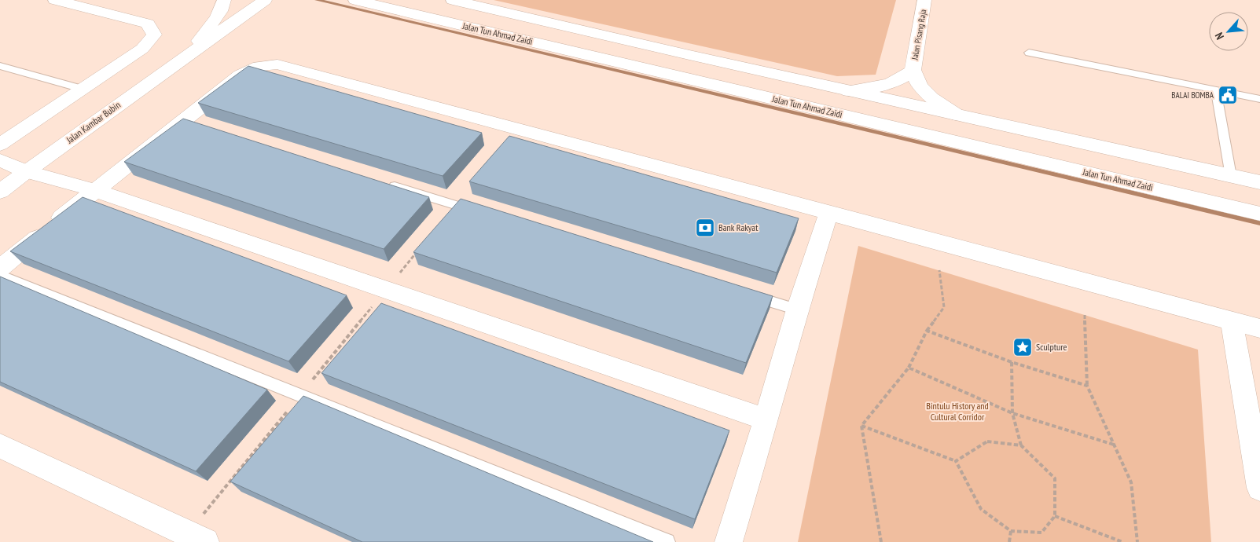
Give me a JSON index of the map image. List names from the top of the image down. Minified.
{"streets":{"street":["Jalan Tun Ahmad Zaidi","Jalan Pisang Raja","Jalan Kambar Bubin"]},"parks":["Bintulu History and Cultural Corridor"],"places":{"public building":["BALAI BOMBA"],"bank":["Bank Rakyat"],"place":["Sculpture"]},"north":"bottom left"}
